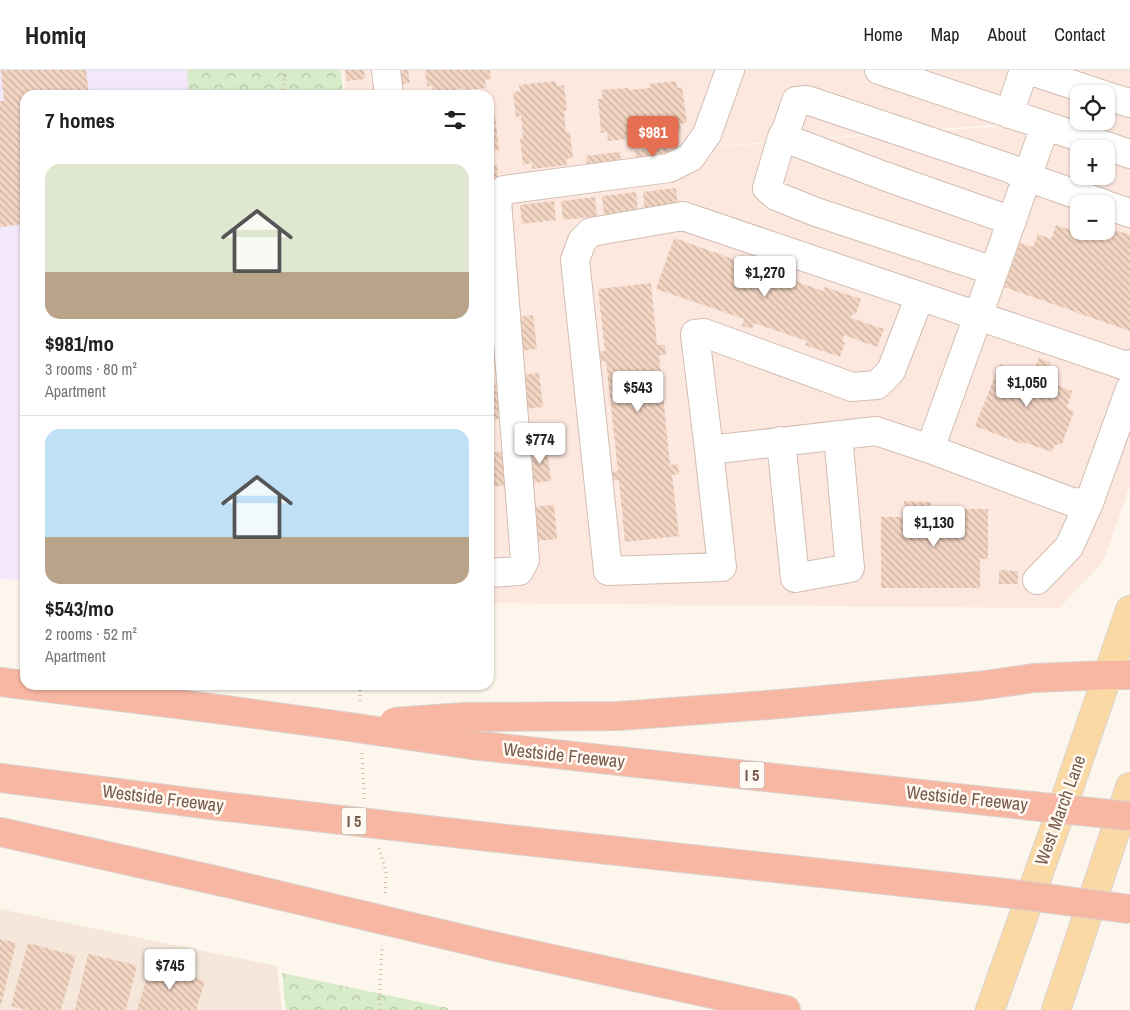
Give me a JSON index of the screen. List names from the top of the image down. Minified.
{"streets":{"highway":["Westside Freeway","I 5"],"main road":["West March Lane"]},"page":{"header":"Homiq","nav":["Home","Map","About","Contact"],"map_buttons":["+","−"],"heading":"7 homes","price":["$981","$1,270","$1,050","$543","$774","$1,130","$745"],"list":[{"name":"$981/mo","note":"3 rooms · 80 m² · Apartment"},{"name":"$543/mo","note":"2 rooms · 52 m² · Apartment"}]}}
